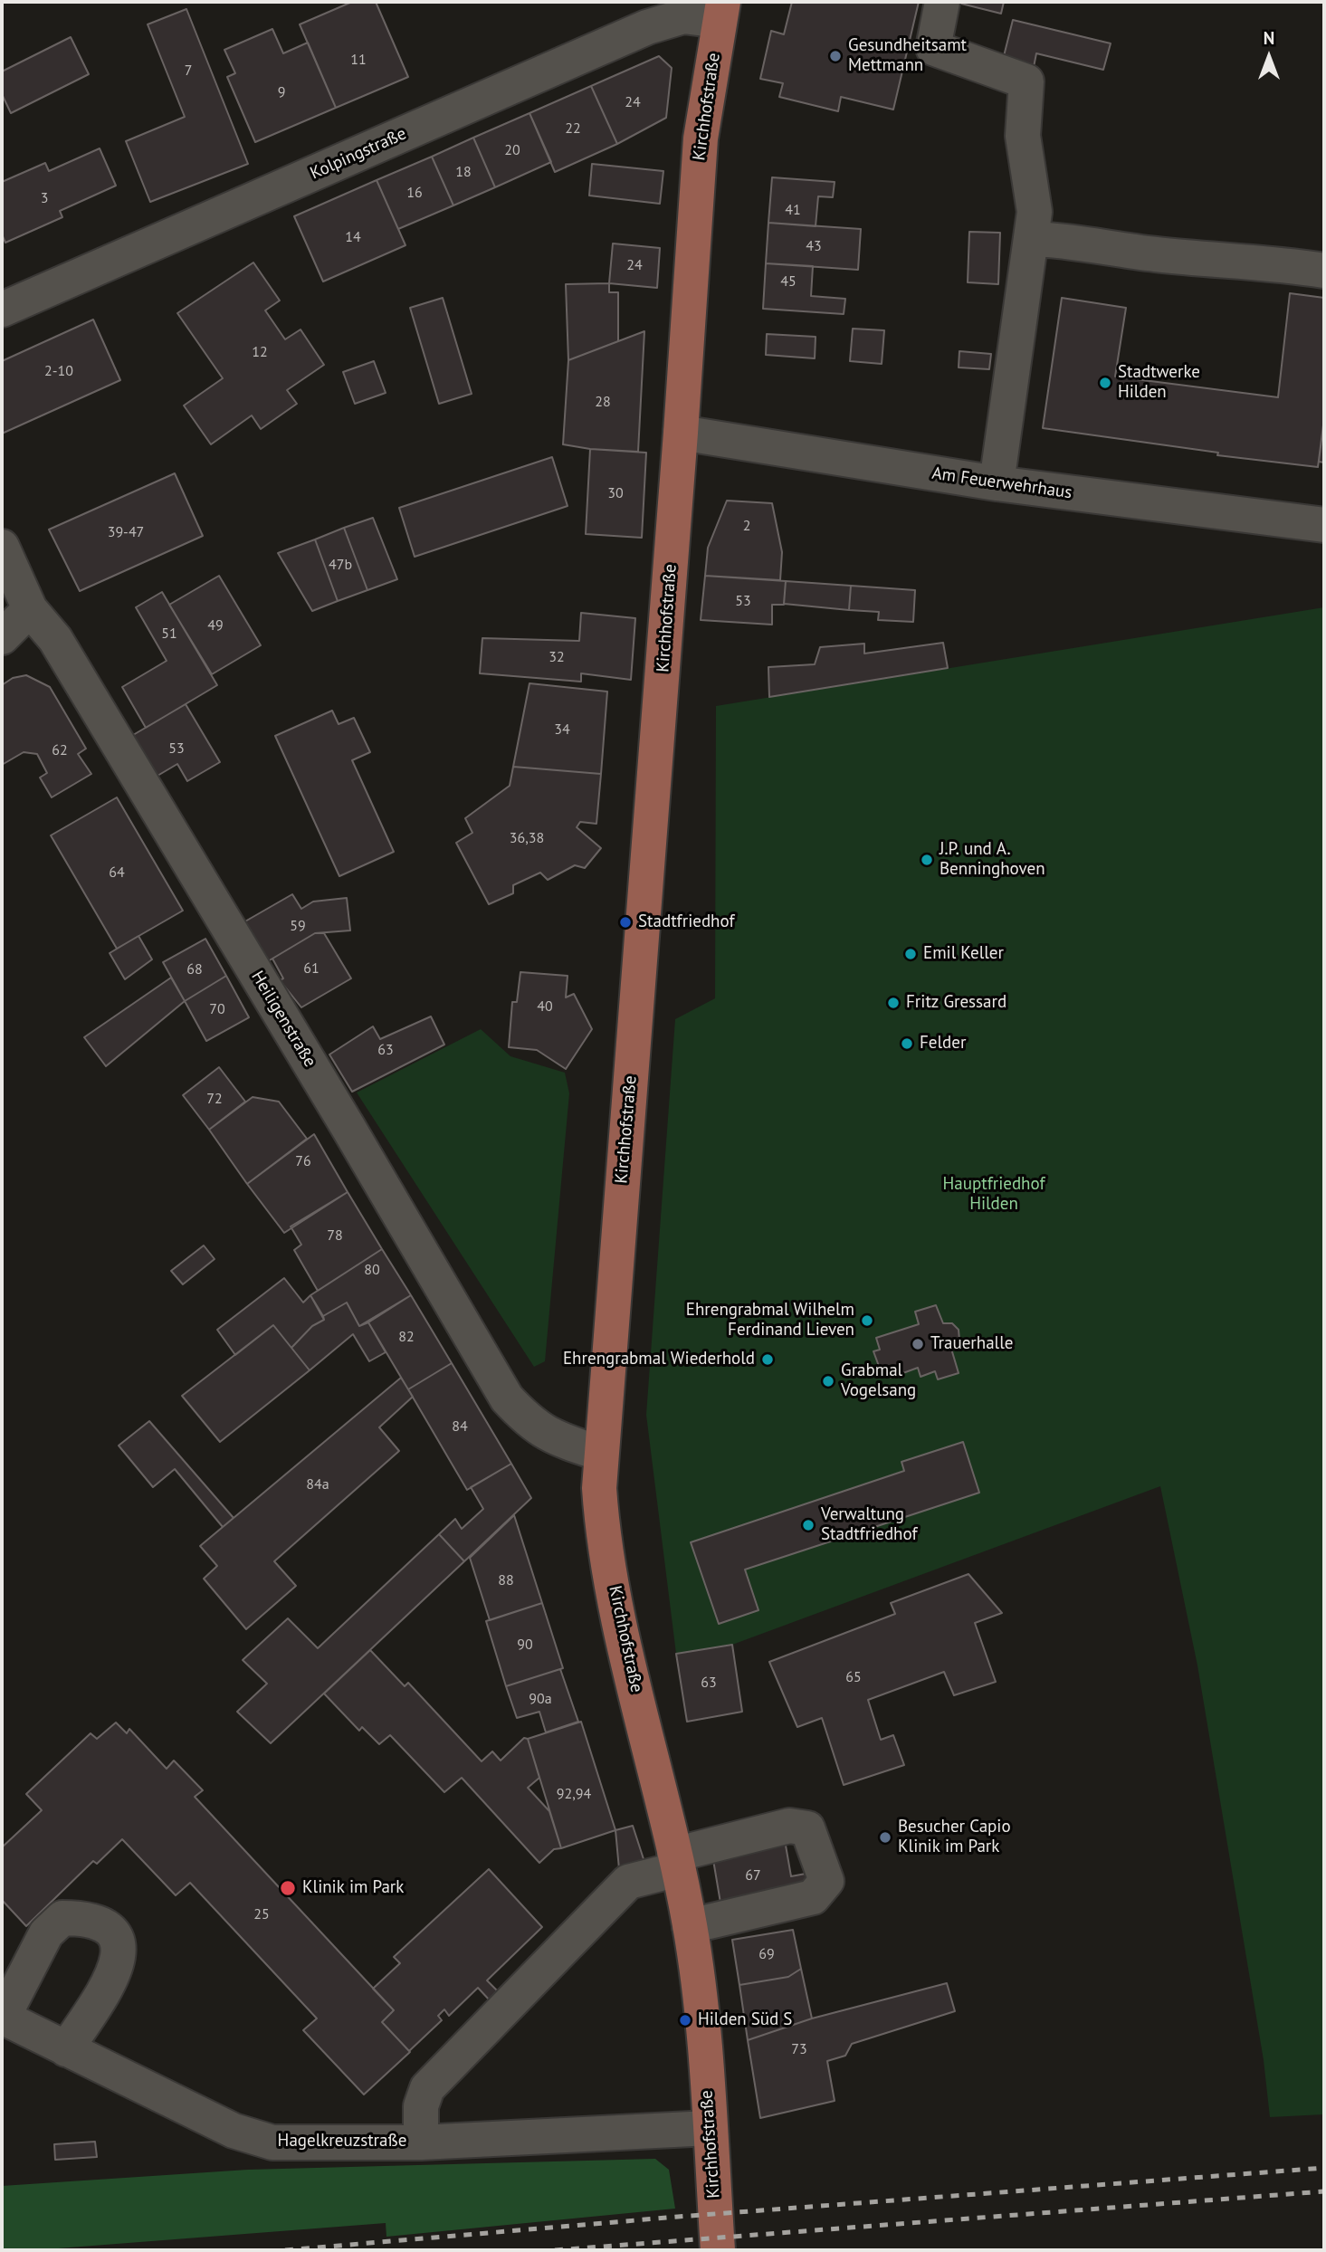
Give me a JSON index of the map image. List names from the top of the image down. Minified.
{"streets":{"main road":["Kirchhofstraße"],"street":["Kolpingstraße","Am Feuerwehrhaus","Heiligenstraße","Hagelkreuzstraße"]},"crossings":[["Kirchhofstraße","Kolpingstraße"],["Kirchhofstraße","Am Feuerwehrhaus"],["Kirchhofstraße","Heiligenstraße"],["Kirchhofstraße","Hagelkreuzstraße"]],"parks":["Hauptfriedhof Hilden"],"places":["Gesundheitsamt Mettmann","Stadtwerke Hilden","J.P. und A. Benninghoven","Stadtfriedhof","Emil Keller","Fritz Gressard","Felder","Ehrengrabmal Wilhelm Ferdinand Lieven","Trauerhalle","Ehrengrabmal Wiederhold","Grabmal Vogelsang","Verwaltung Stadtfriedhof","Besucher Capio Klinik im Park","Klinik im Park","Hilden Süd S"],"house_numbers":["11","7","9","24","22","20","18","16","3","41","14","43","24","45","12","2-10","28","30","2","39-47","47b","53","49","51","32","34","53","62","36,38","64","59","61","68","40","70","63","72","76","78","80","82","84","84a","88","90","65","63","90a","92,94","67","25","69","73"],"north":"top"}
